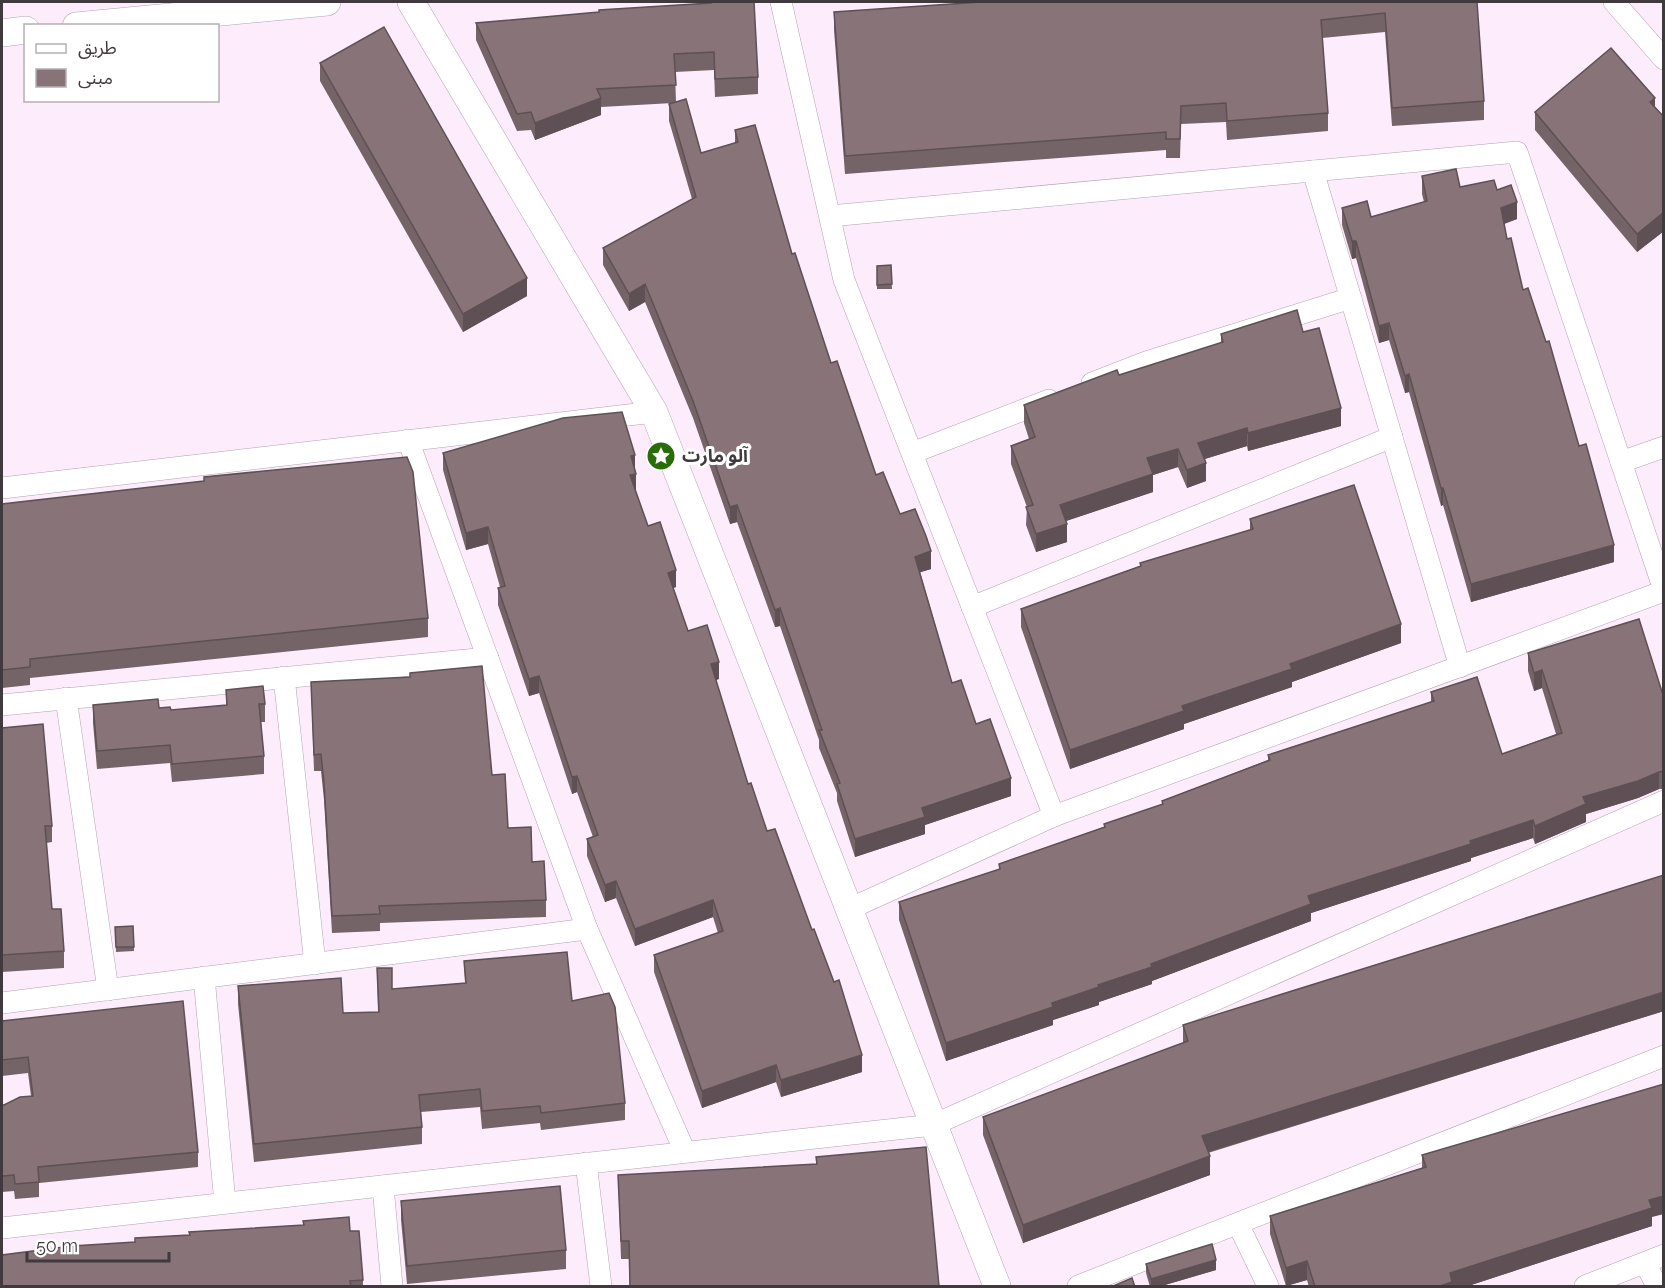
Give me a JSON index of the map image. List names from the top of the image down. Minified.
{"places":{"place":["آلو مارت"]},"legend":["طريق","مبنى"],"scale_bar":"50 m"}
